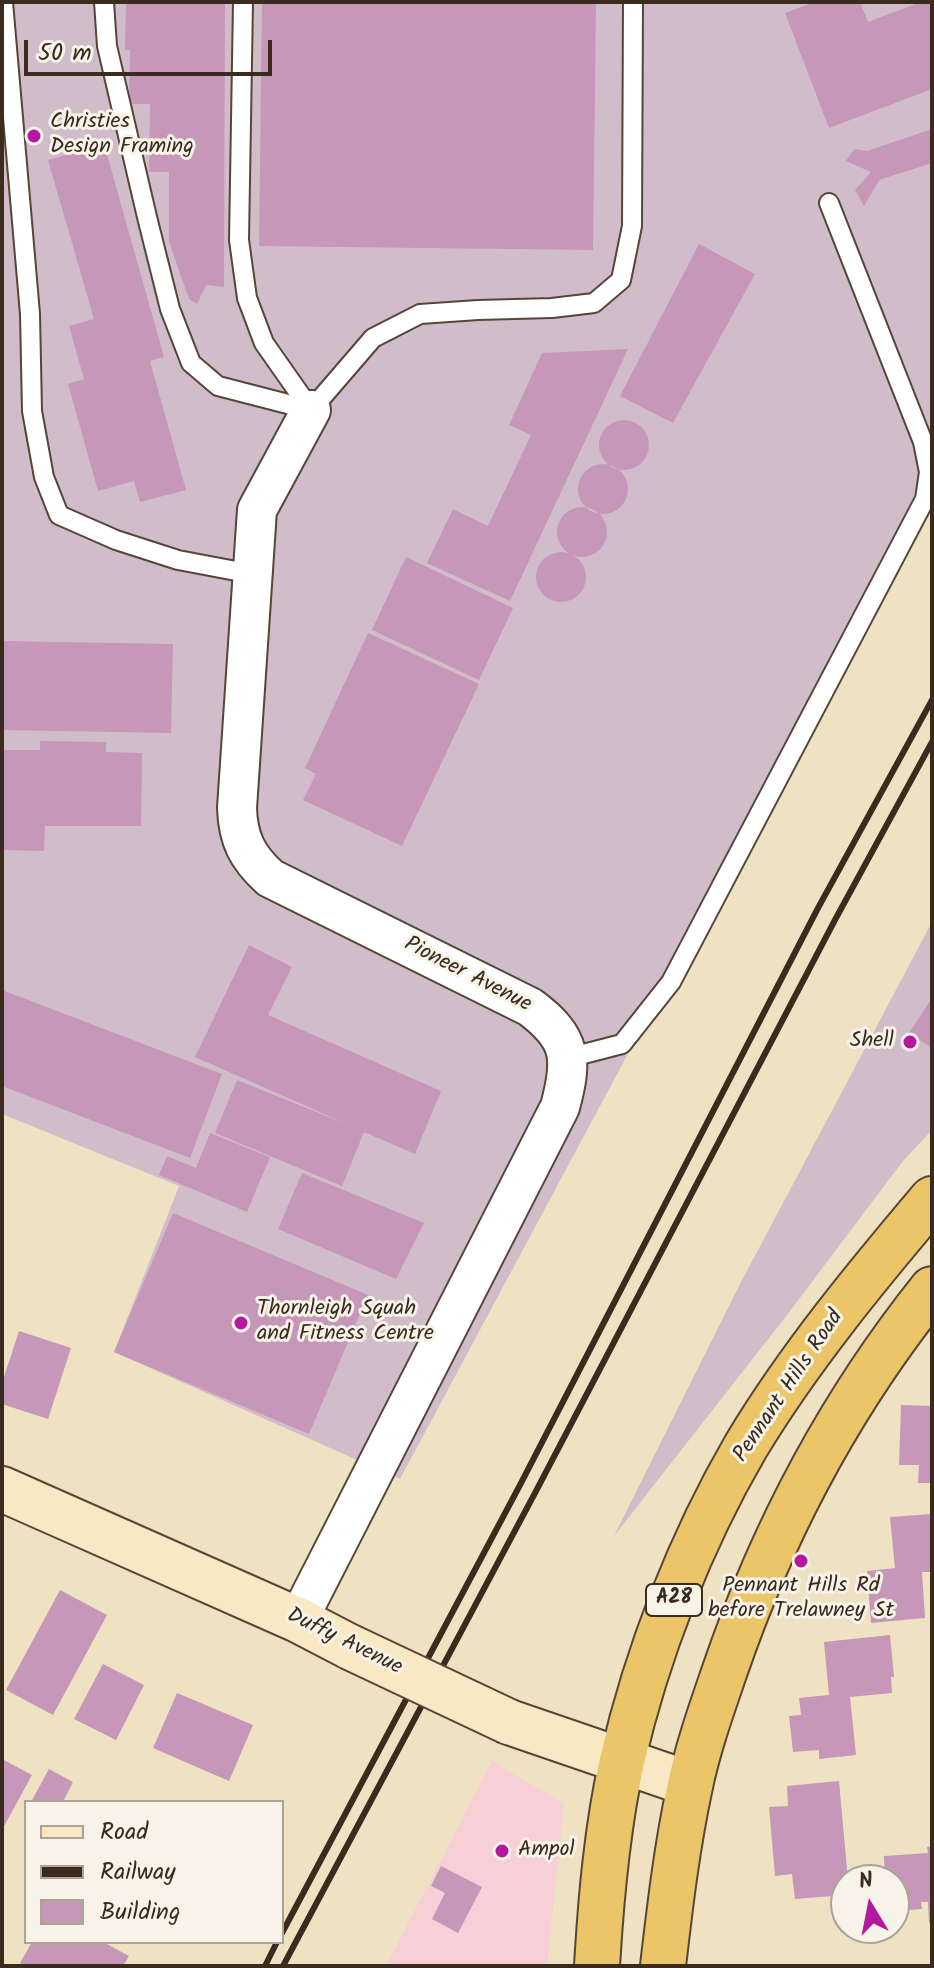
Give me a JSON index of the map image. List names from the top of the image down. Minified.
{"streets":{"highway":["Pennant Hills Road","A28"],"main road":["Duffy Avenue"],"street":["Pioneer Avenue"]},"crossings":[["Pennant Hills Road","Duffy Avenue"]],"places":["Christies Design Framing","Shell","Thornleigh Squah and Fitness Centre","Pennant Hills Rd before Trelawney St","Ampol"],"legend":["Road","Railway","Building"],"scale_bar":"50 m","north":"top"}
